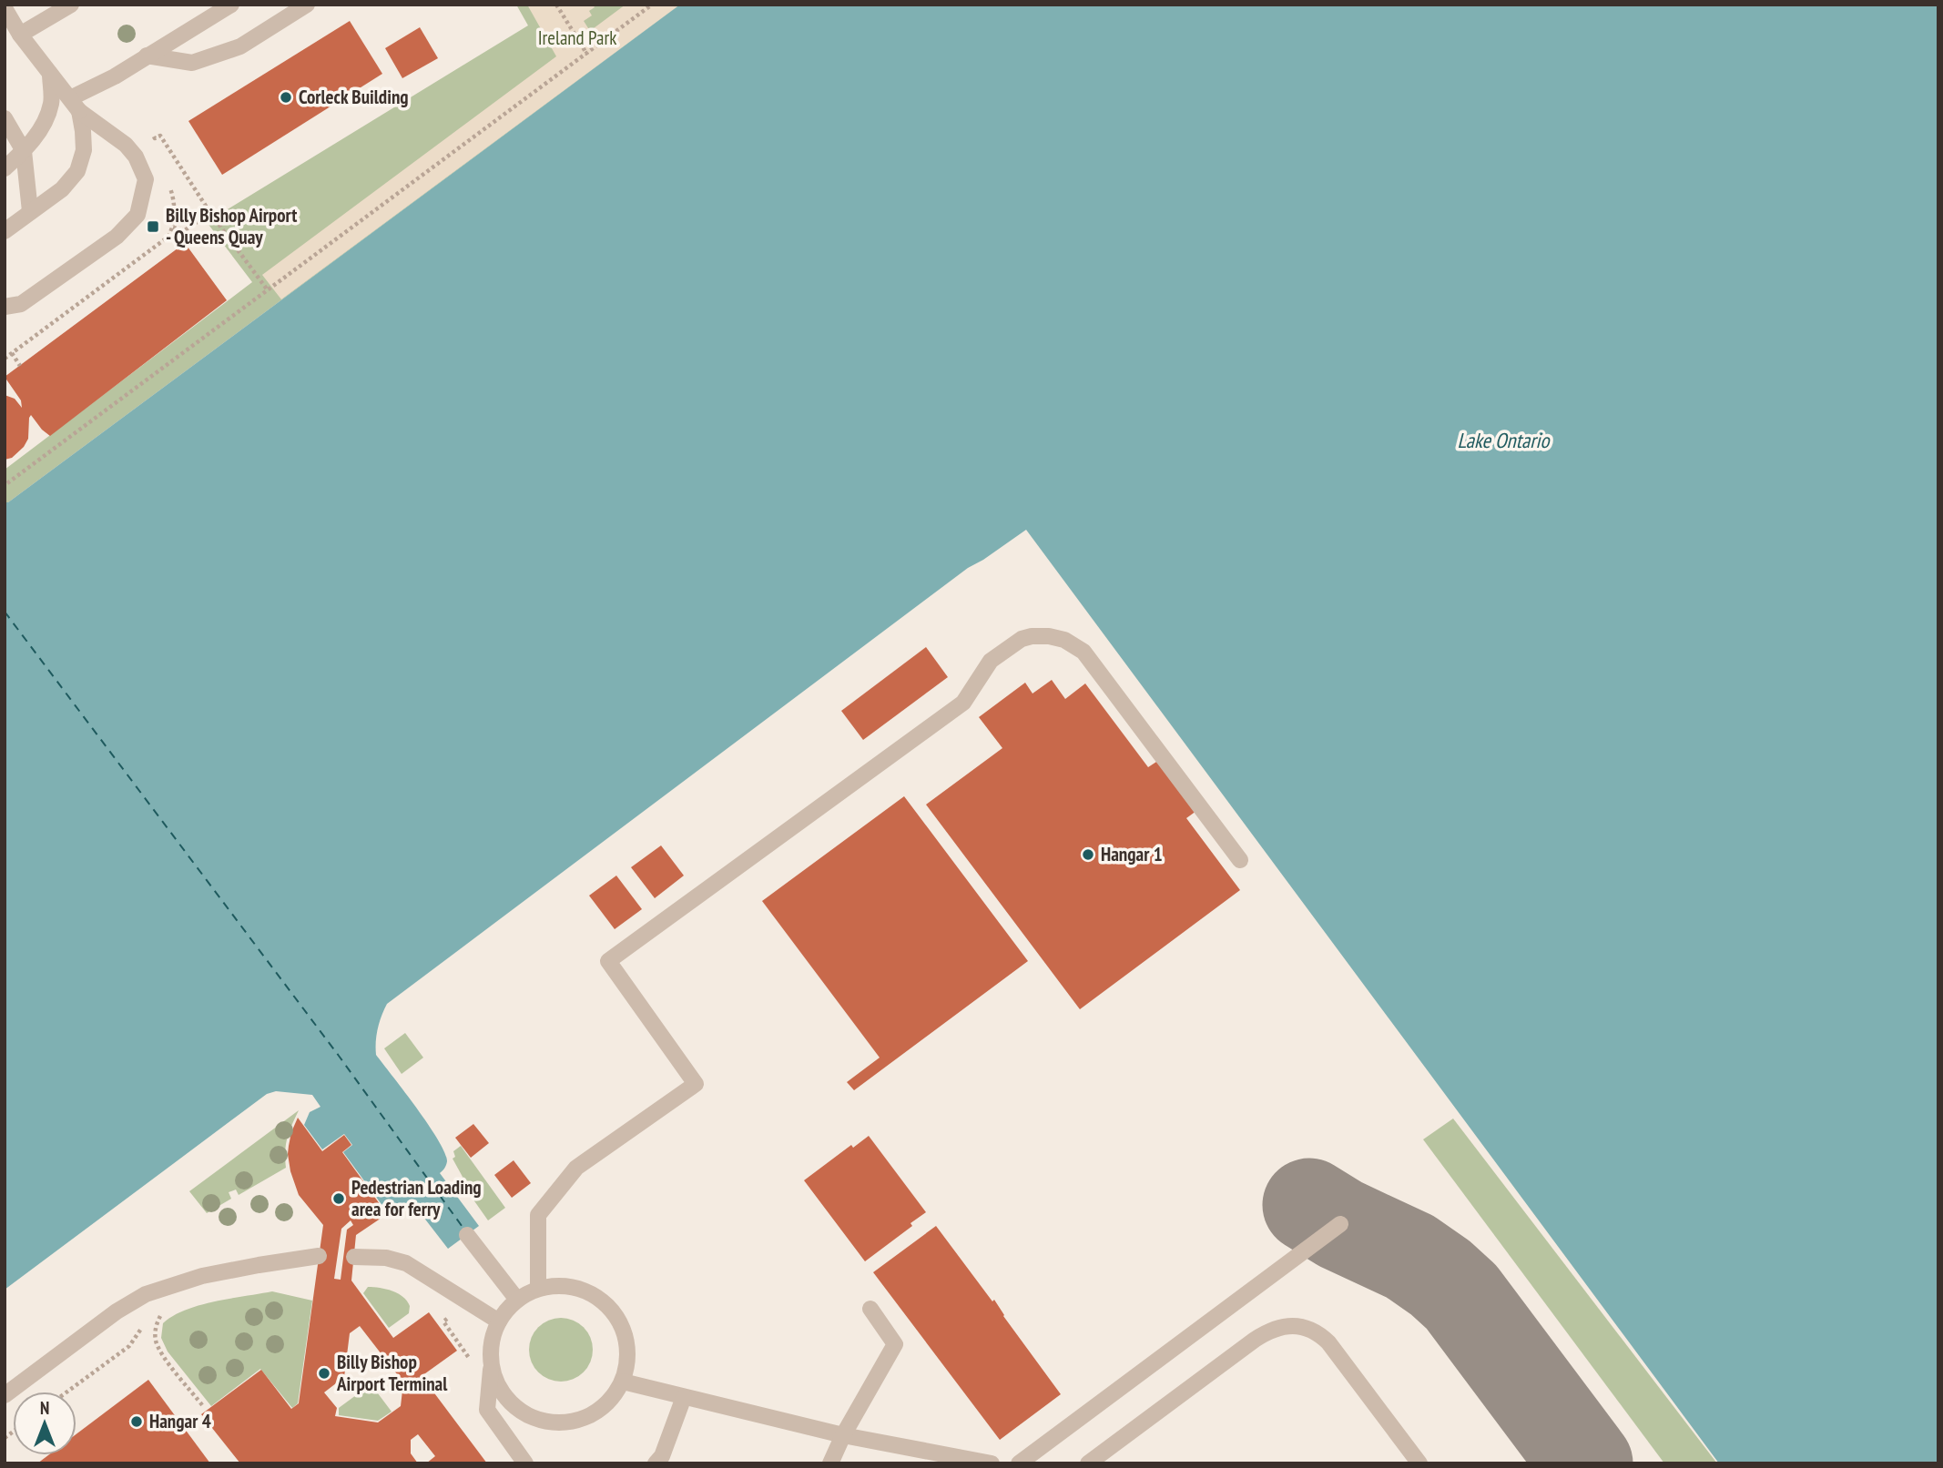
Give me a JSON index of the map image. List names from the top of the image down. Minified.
{"water":["Lake Ontario"],"parks":["Ireland Park"],"places":{"other":["Corleck Building","Hangar 1","Pedestrian Loading area for ferry","Billy Bishop Airport Terminal","Hangar 4"],"transit":["Billy Bishop Airport - Queens Quay"]},"north":"top"}
